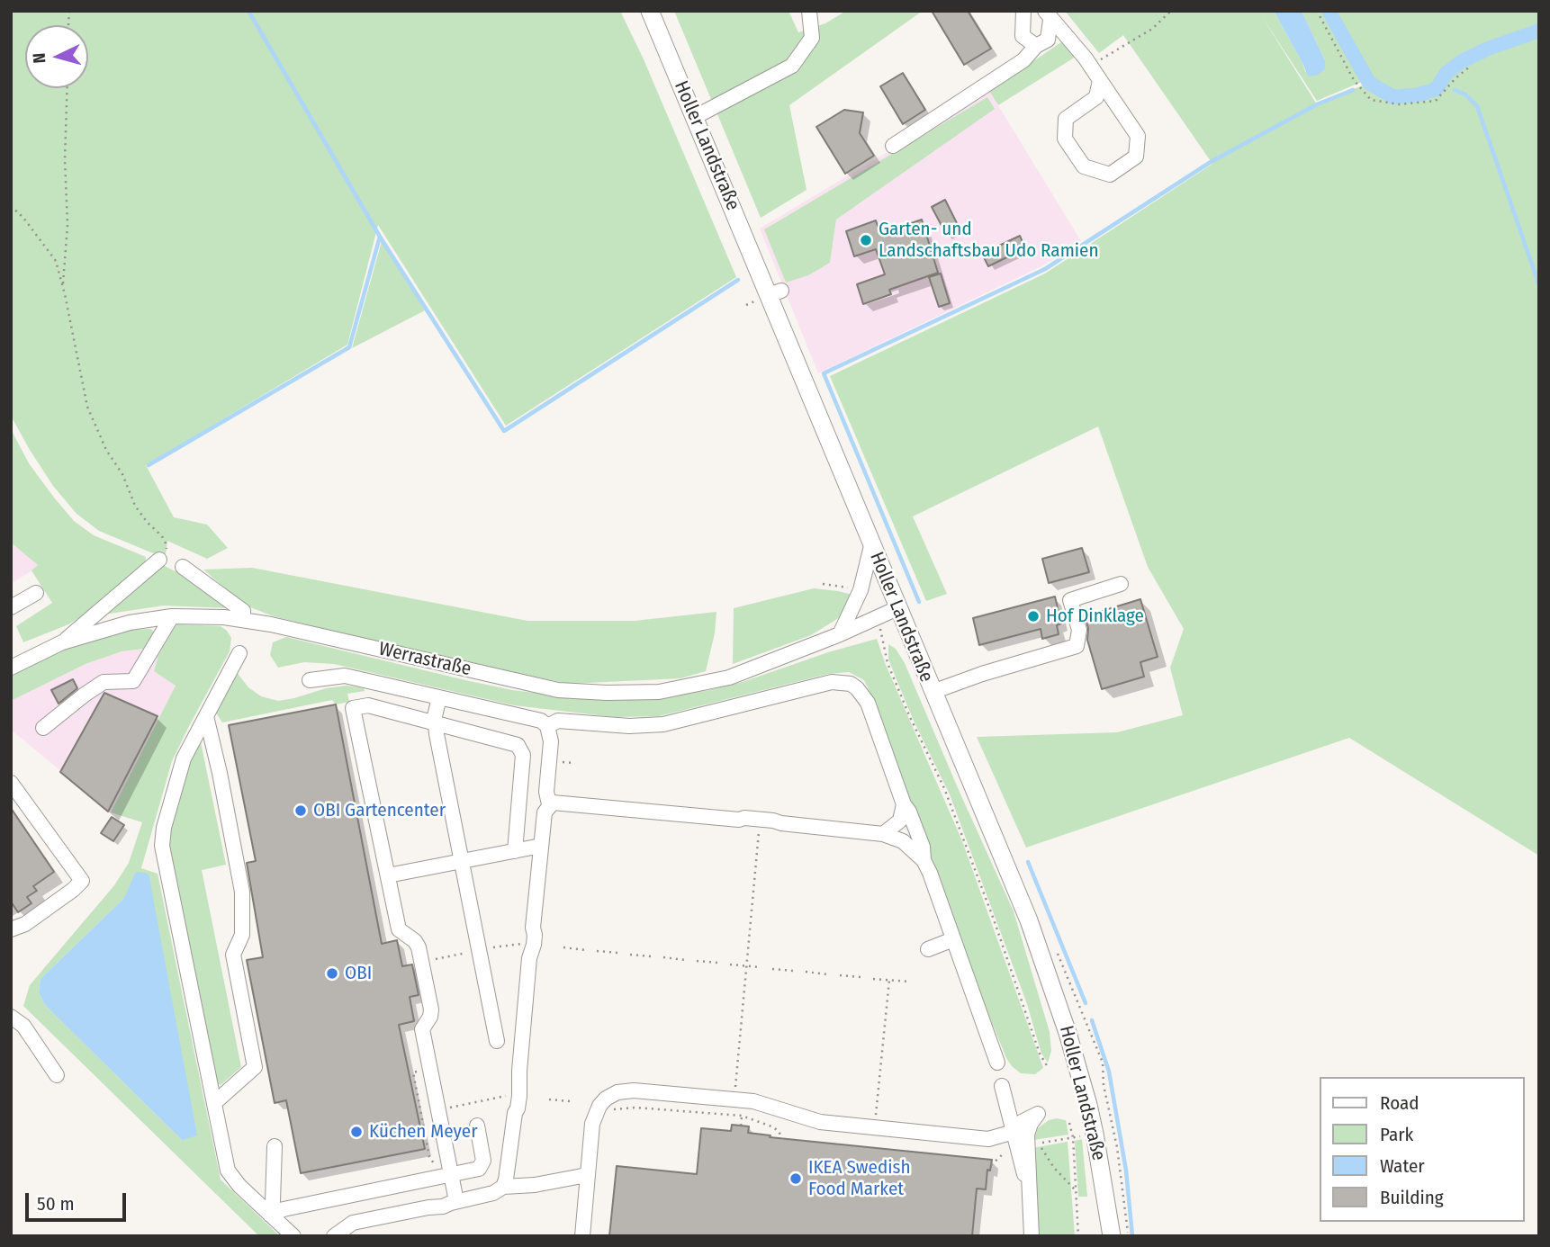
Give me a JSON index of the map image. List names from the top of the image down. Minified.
{"streets":{"main road":["Holler Landstraße"],"street":["Werrastraße"]},"crossings":[["Holler Landstraße","Werrastraße"]],"places":["Garten- und Landschaftsbau Udo Ramien","Hof Dinklage","OBI Gartencenter","OBI","Küchen Meyer","IKEA Swedish Food Market"],"legend":["Road","Park","Water","Building"],"scale_bar":"50 m","north":"left"}
